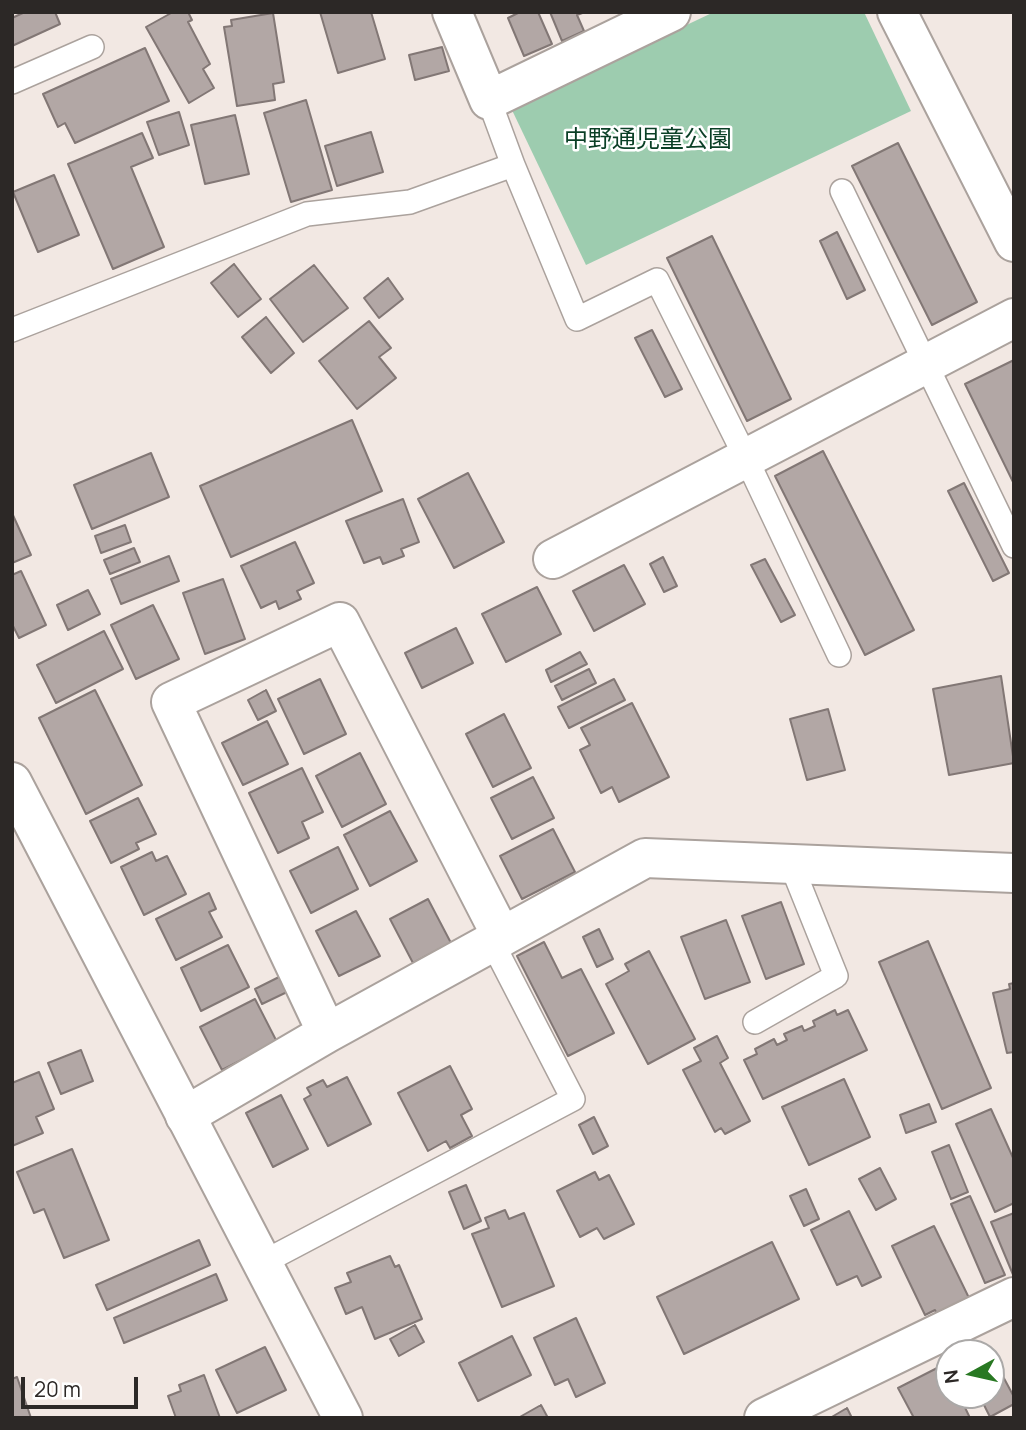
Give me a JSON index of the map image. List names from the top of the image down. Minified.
{"parks":["中野通児童公園"],"scale_bar":"20 m","north":"left"}
